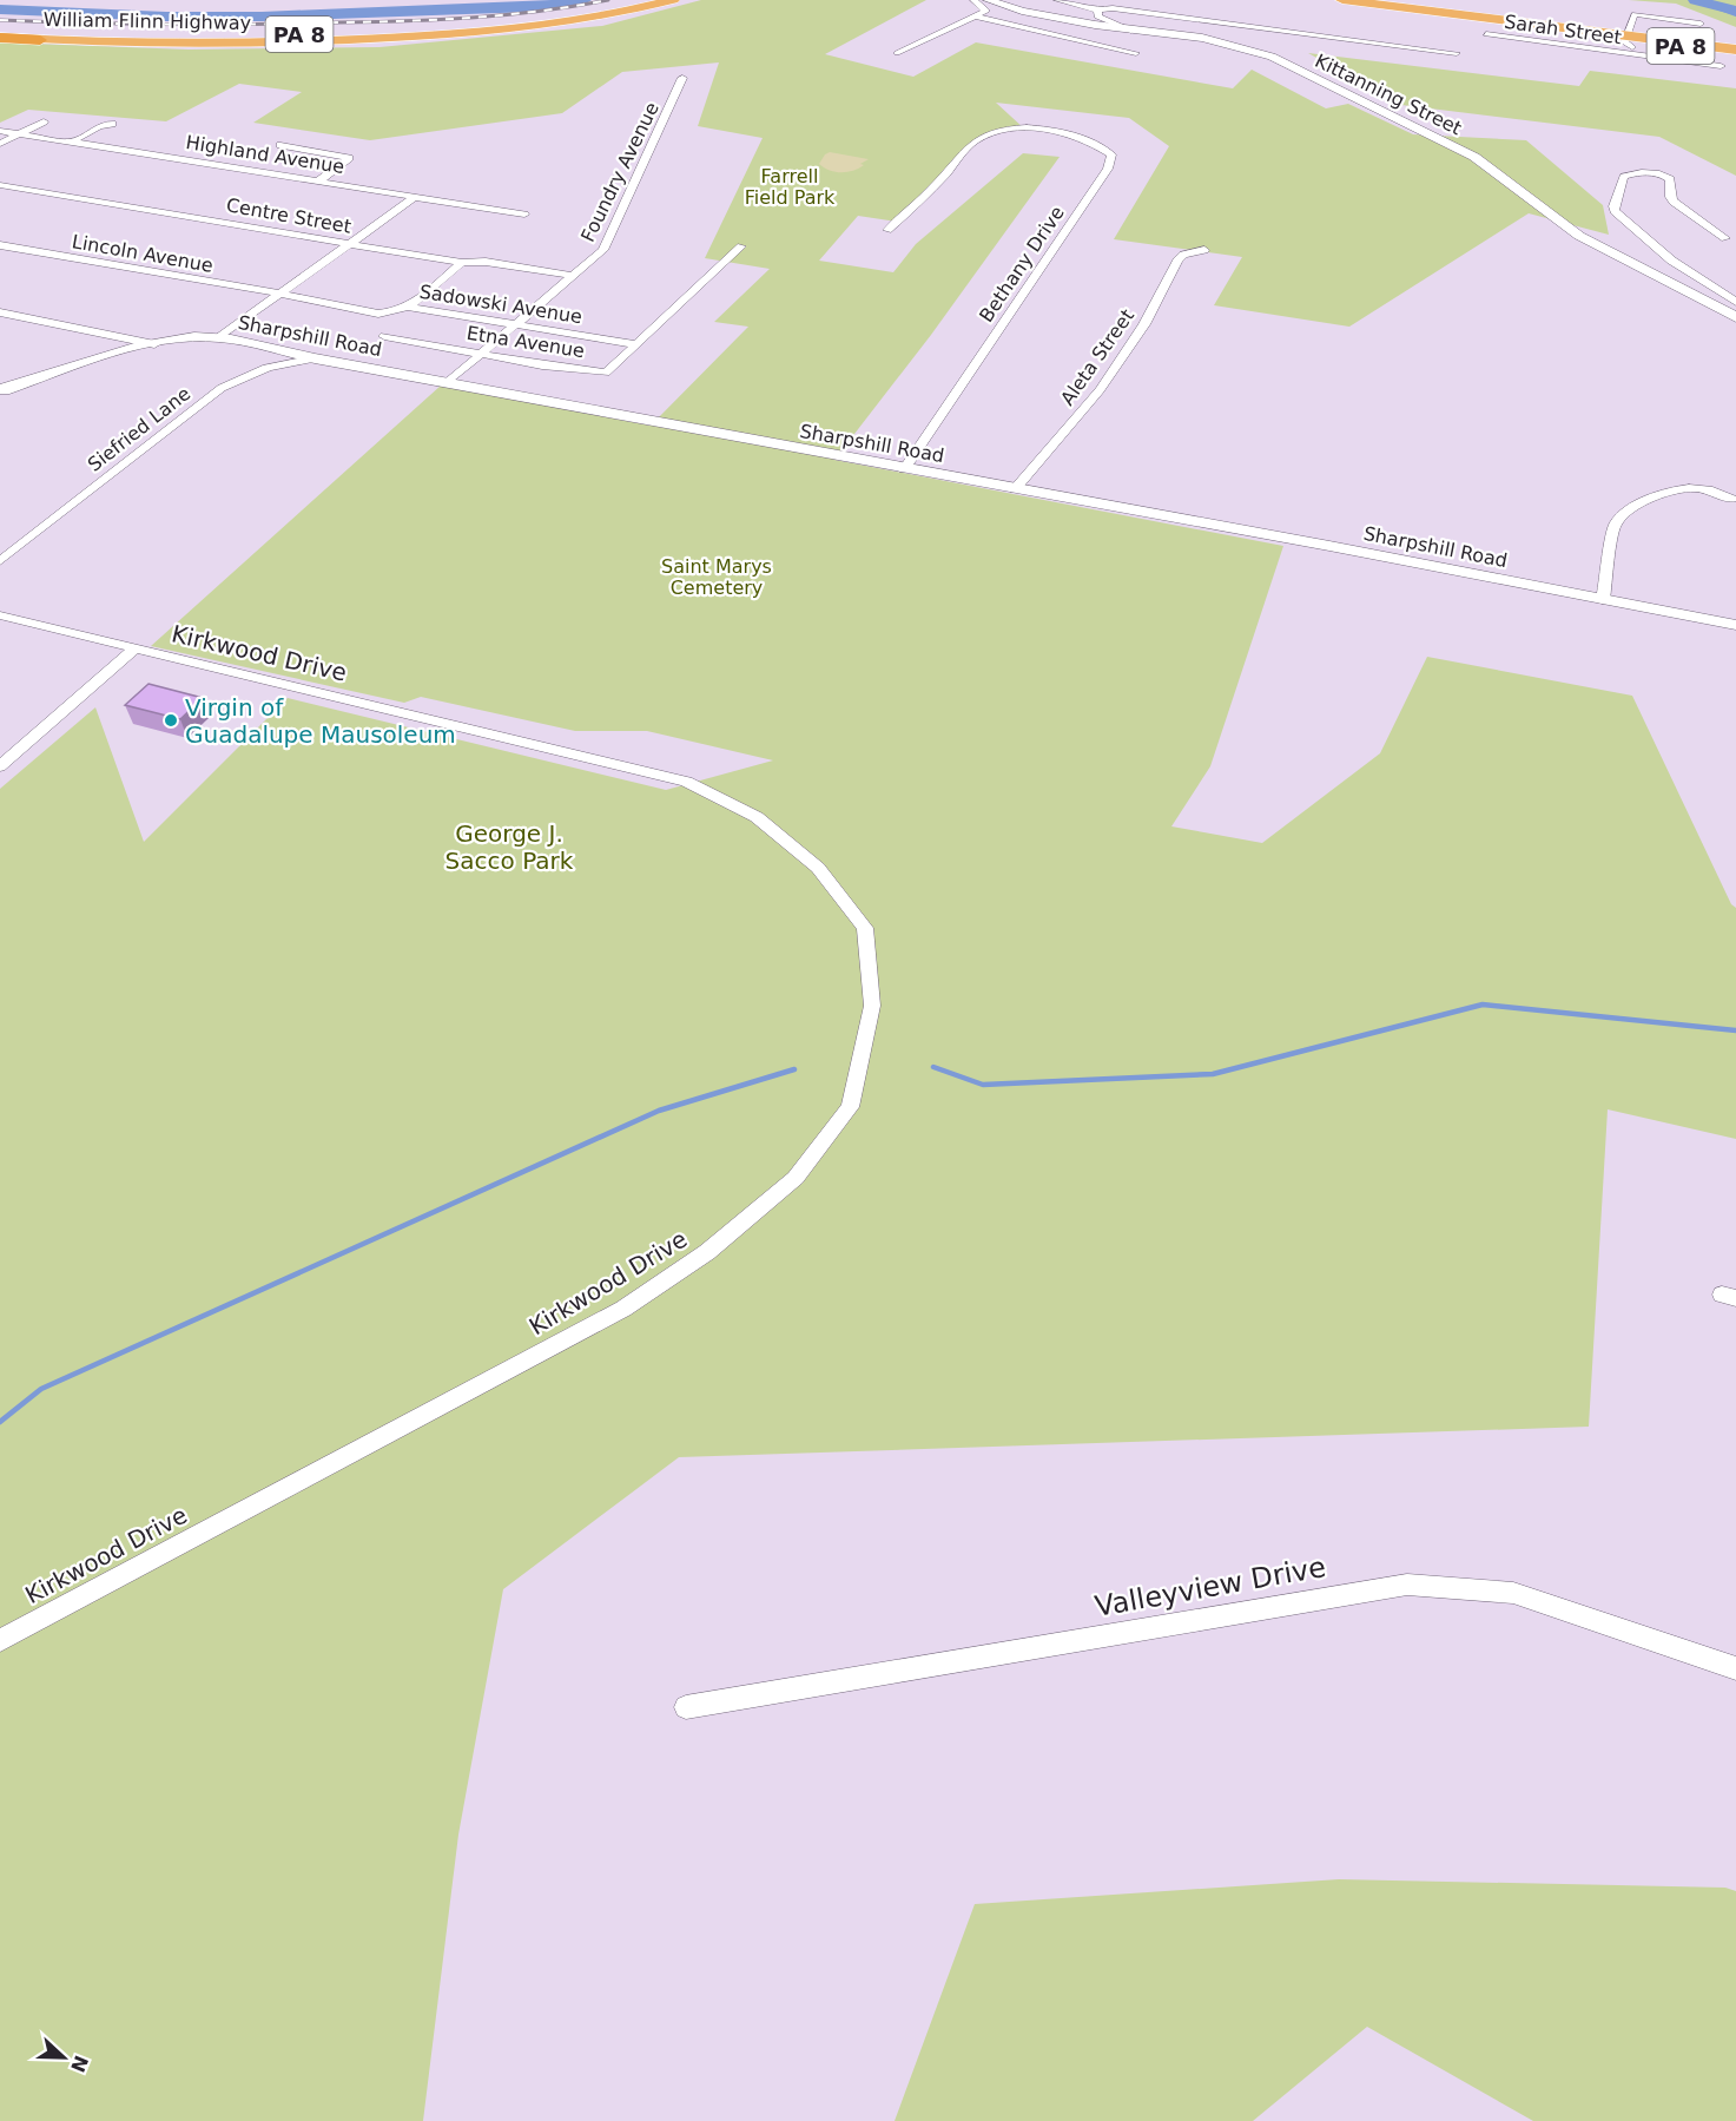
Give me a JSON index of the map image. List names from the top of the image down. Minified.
{"streets":{"highway":["William Flinn Highway","PA 8"],"street":["Sarah Street","Kittanning Street","Highland Avenue","Foundry Avenue","Centre Street","Lincoln Avenue","Bethany Drive","Sadowski Avenue","Sharpshill Road","Etna Avenue","Aleta Street","Siefried Lane","Kirkwood Drive","Valleyview Drive"]},"crossings":[["Foundry Avenue","Centre Street"],["Foundry Avenue","Sadowski Avenue"],["Foundry Avenue","Sharpshill Road"],["Foundry Avenue","Etna Avenue"],["Lincoln Avenue","Sadowski Avenue"],["Bethany Drive","Sharpshill Road"],["Sadowski Avenue","Etna Avenue"],["Sharpshill Road","Aleta Street"],["Sharpshill Road","Siefried Lane"]],"parks":["Farrell Field Park","Saint Marys Cemetery","George J. Sacco Park"],"places":["Virgin of Guadalupe Mausoleum"],"north":"right"}
